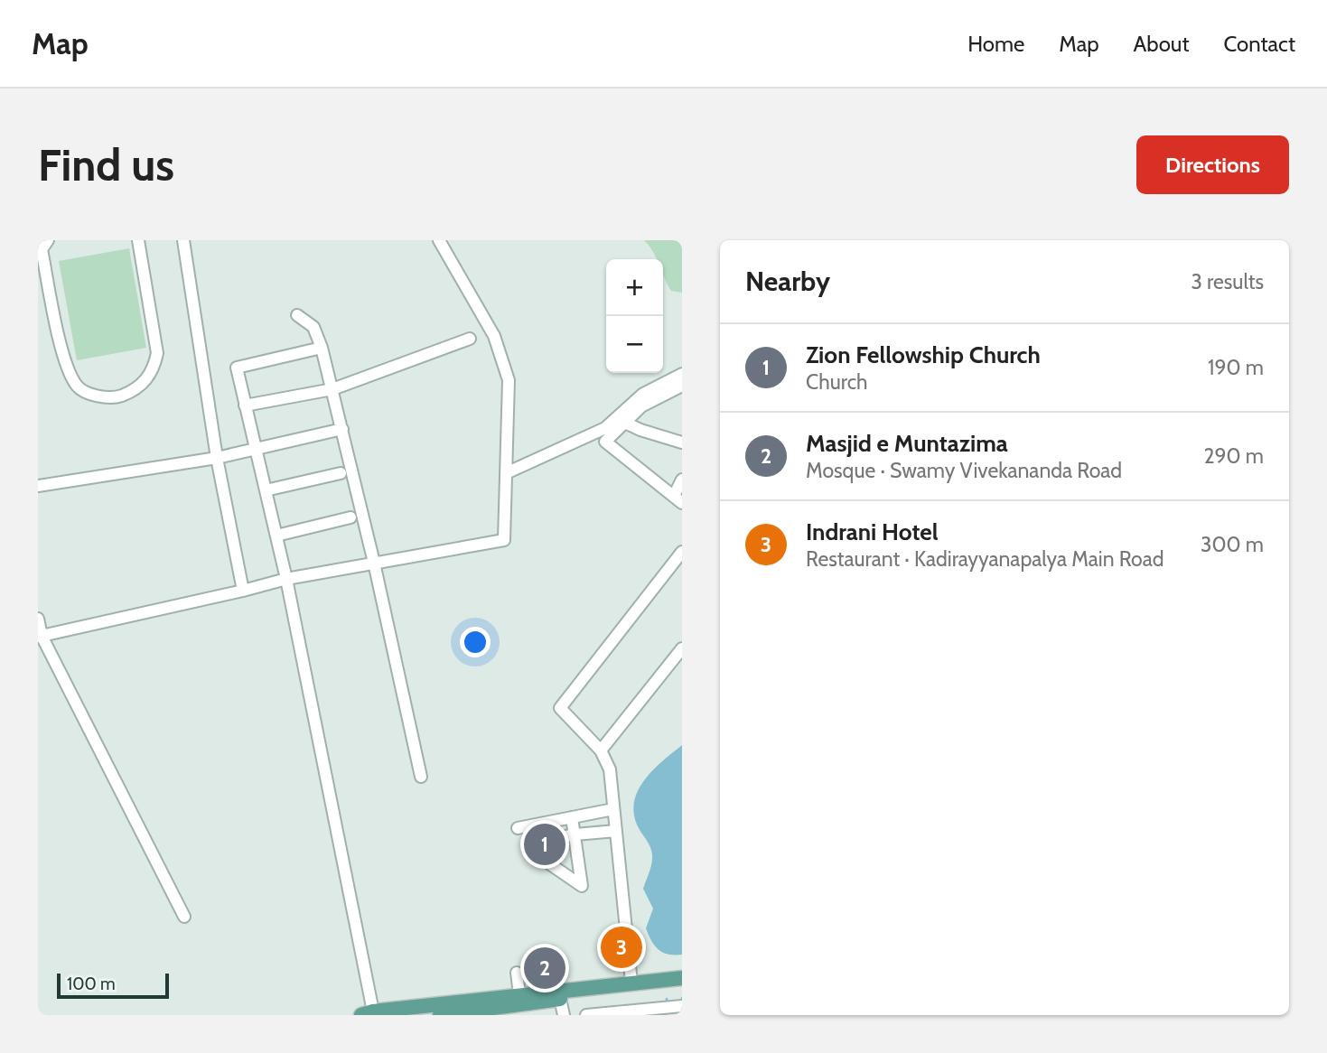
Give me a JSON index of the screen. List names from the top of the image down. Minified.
{"scale_bar":"100 m","page":{"header":"Map","nav":["Home","Map","About","Contact"],"buttons":"Directions","title":"Find us","heading":["Nearby","3 results"],"map_buttons":["+","−"],"list":[{"mark":"1","name":"Zion Fellowship Church","note":"Church","value":"190 m"},{"mark":"2","name":"Masjid e Muntazima","note":"Mosque · Swamy Vivekananda Road","value":"290 m"},{"mark":"3","name":"Indrani Hotel","note":"Restaurant · Kadirayyanapalya Main Road","value":"300 m"}],"pins":["1","3","2"],"scale":"100 m"}}
